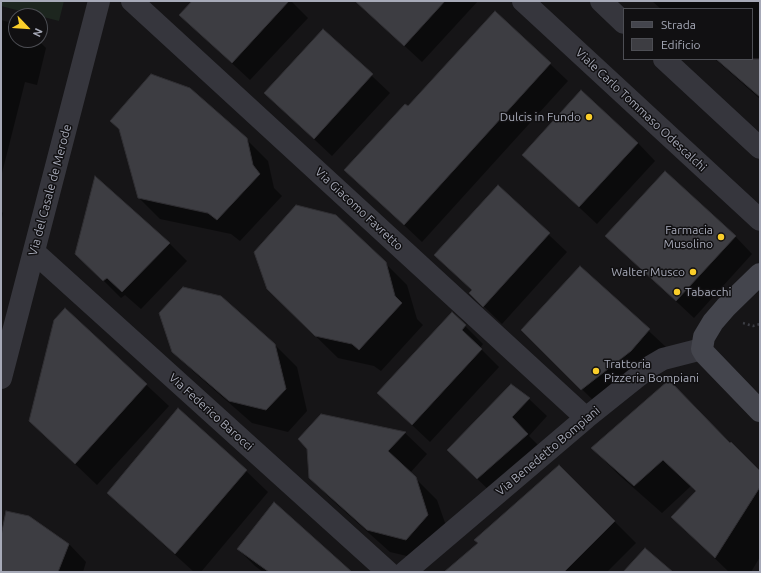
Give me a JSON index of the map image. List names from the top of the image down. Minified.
{"streets":{"street":["Viale Carlo Tommaso Odescalchi","Via del Casale de Merode","Via Giacomo Favretto","Via Federico Barocci","Via Benedetto Bompiani"]},"crossings":[["Via del Casale de Merode","Via Federico Barocci"],["Via Giacomo Favretto","Via Benedetto Bompiani"]],"places":["Dulcis in Fundo","Farmacia Musolino","Walter Musco","Tabacchi","Trattoria Pizzeria Bompiani"],"legend":["Strada","Edificio"],"north":"bottom right"}
